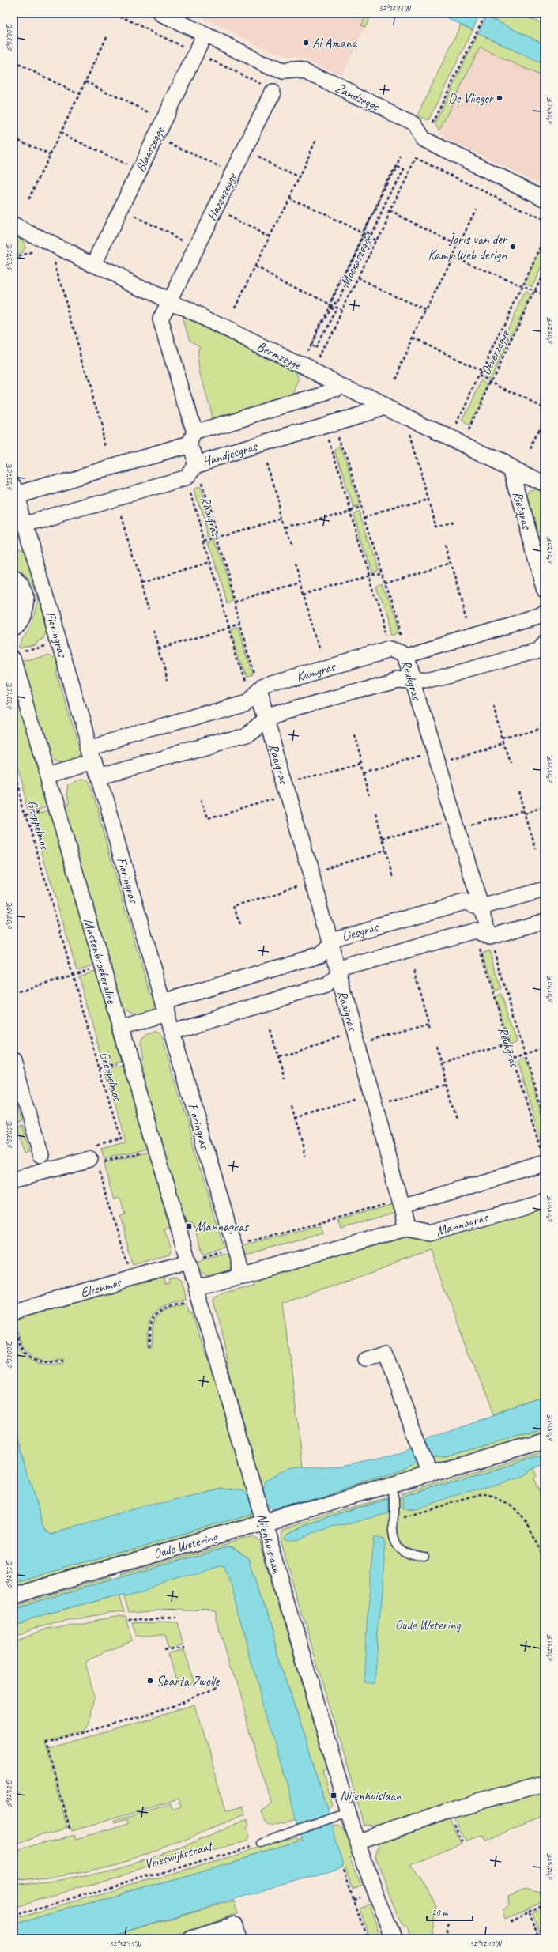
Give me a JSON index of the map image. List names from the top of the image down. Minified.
{"streets":{"street":["Zandzegge","Blaaszegge","Hazenzegge","Bermzegge","Handjesgras","Rietgras","Raaigras","Fioringras","Kamgras","Reukgras","Liesgras","Mastenbroekerallee","Mannagras","Elzenmos","Nijenhuislaan","Oude Wetering"],"path":["Moeraszegge","Oeverzegge","Greppelmos","Vrieswijkstraat"]},"crossings":[["Zandzegge","Blaaszegge"],["Blaaszegge","Bermzegge"],["Hazenzegge","Bermzegge"],["Moeraszegge","Bermzegge"],["Oeverzegge","Bermzegge"],["Bermzegge","Handjesgras"],["Bermzegge","Rietgras"],["Handjesgras","Raaigras"],["Handjesgras","Fioringras"],["Handjesgras","Reukgras"],["Raaigras","Kamgras"],["Raaigras","Liesgras"],["Raaigras","Mannagras"],["Fioringras","Kamgras"],["Fioringras","Liesgras"],["Fioringras","Mannagras"],["Reukgras","Liesgras"],["Liesgras","Mastenbroekerallee"],["Mastenbroekerallee","Elzenmos"],["Mastenbroekerallee","Nijenhuislaan"],["Mannagras","Nijenhuislaan"],["Elzenmos","Nijenhuislaan"],["Nijenhuislaan","Oude Wetering"]],"parks":["Oude Wetering"],"places":{"other":["Al Amana","De Vlieger","Joris van der Kamp Web design","Sparta Zwolle"],"transit":["Mannagras","Nijenhuislaan"]},"scale_bar":"20 m","coordinates":["52°32'15\"N","6°03'30\"E","6°03'25\"E","6°03'20\"E","6°03'15\"E","6°03'10\"E","6°03'05\"E","6°03'00\"E","6°02'55\"E","6°02'50\"E","52°32'10\"N"]}
